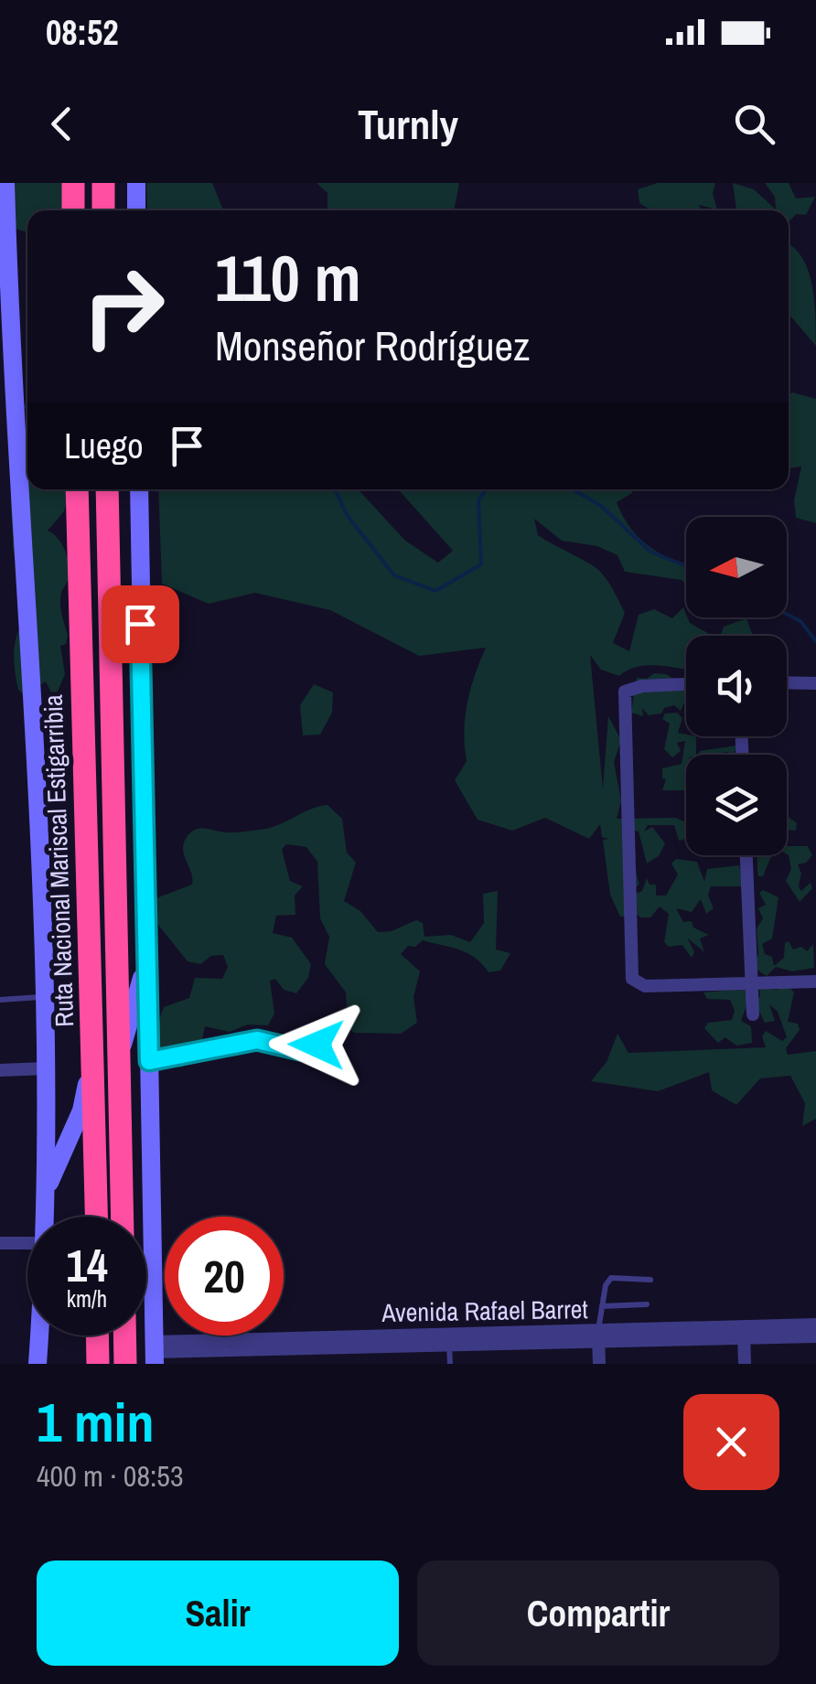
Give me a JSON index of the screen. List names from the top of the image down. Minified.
{"streets":{"highway":["Ruta Nacional Mariscal Estigarribia"],"street":["Avenida Rafael Barret"]},"north":"left","page":{"status":"08:52","header":"Turnly","turn":["110 m","Monseñor Rodríguez"],"then":"Luego","speed":"14 km/h","limit":"20","heading":["1 min","400 m · 08:53"],"buttons":["Salir","Compartir"]}}
